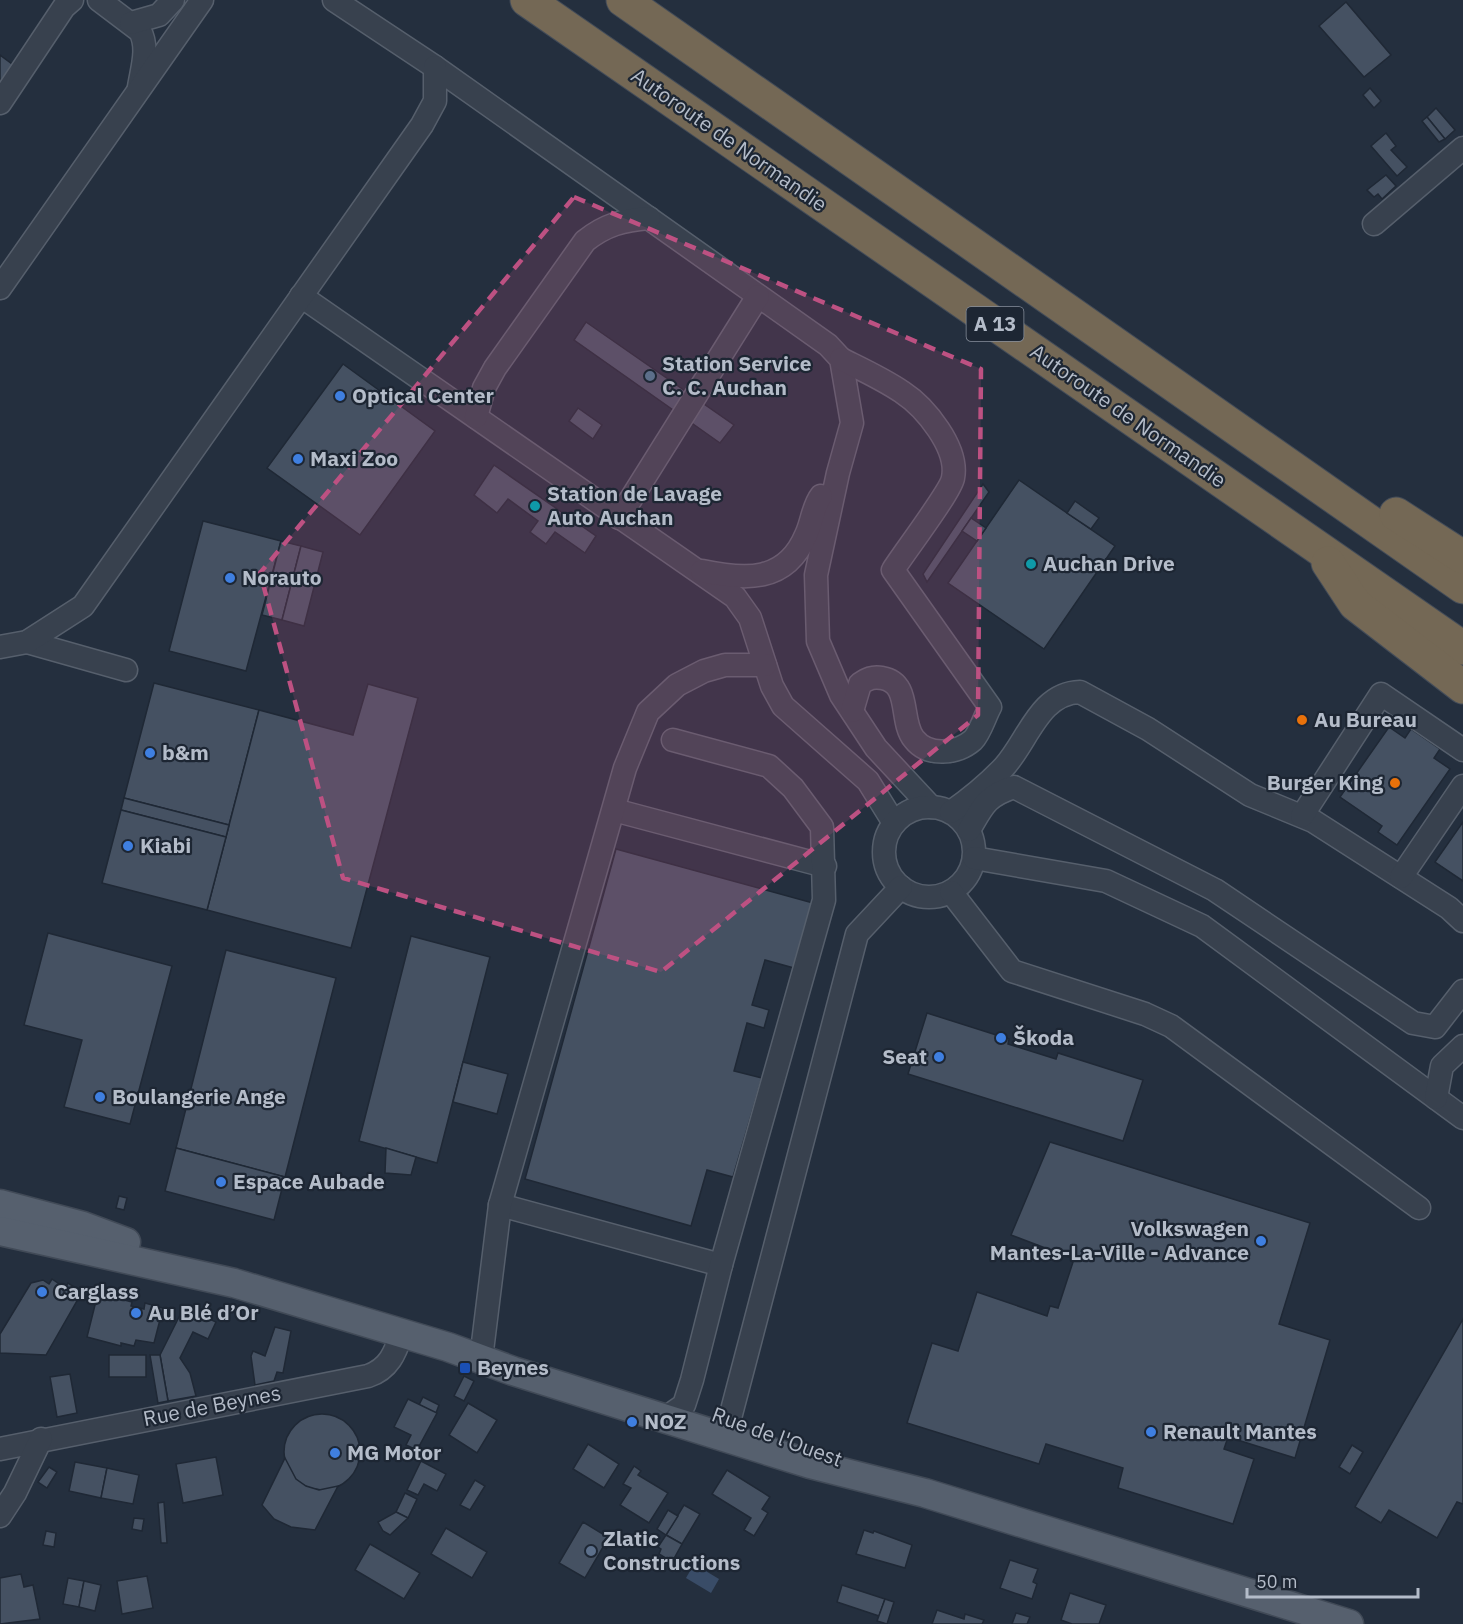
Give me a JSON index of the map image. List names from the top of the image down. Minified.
{"streets":{"highway":["Autoroute de Normandie","A 13"],"main road":["Rue de l'Ouest"],"street":["Rue de Beynes"]},"crossings":[["Rue de Beynes","Rue de l'Ouest"]],"places":{"other":["Station Service C. C. Auchan","Optical Center","Maxi Zoo","Station de Lavage Auto Auchan","Auchan Drive","Norauto","Au Bureau","b&m","Burger King","Kiabi","Škoda","Seat","Boulangerie Ange","Espace Aubade","Volkswagen Mantes-La-Ville - Advance","Carglass","Au Blé d’Or","NOZ","Renault Mantes","MG Motor","Zlatic Constructions"],"transit":["Beynes"]},"scale_bar":"50 m"}
